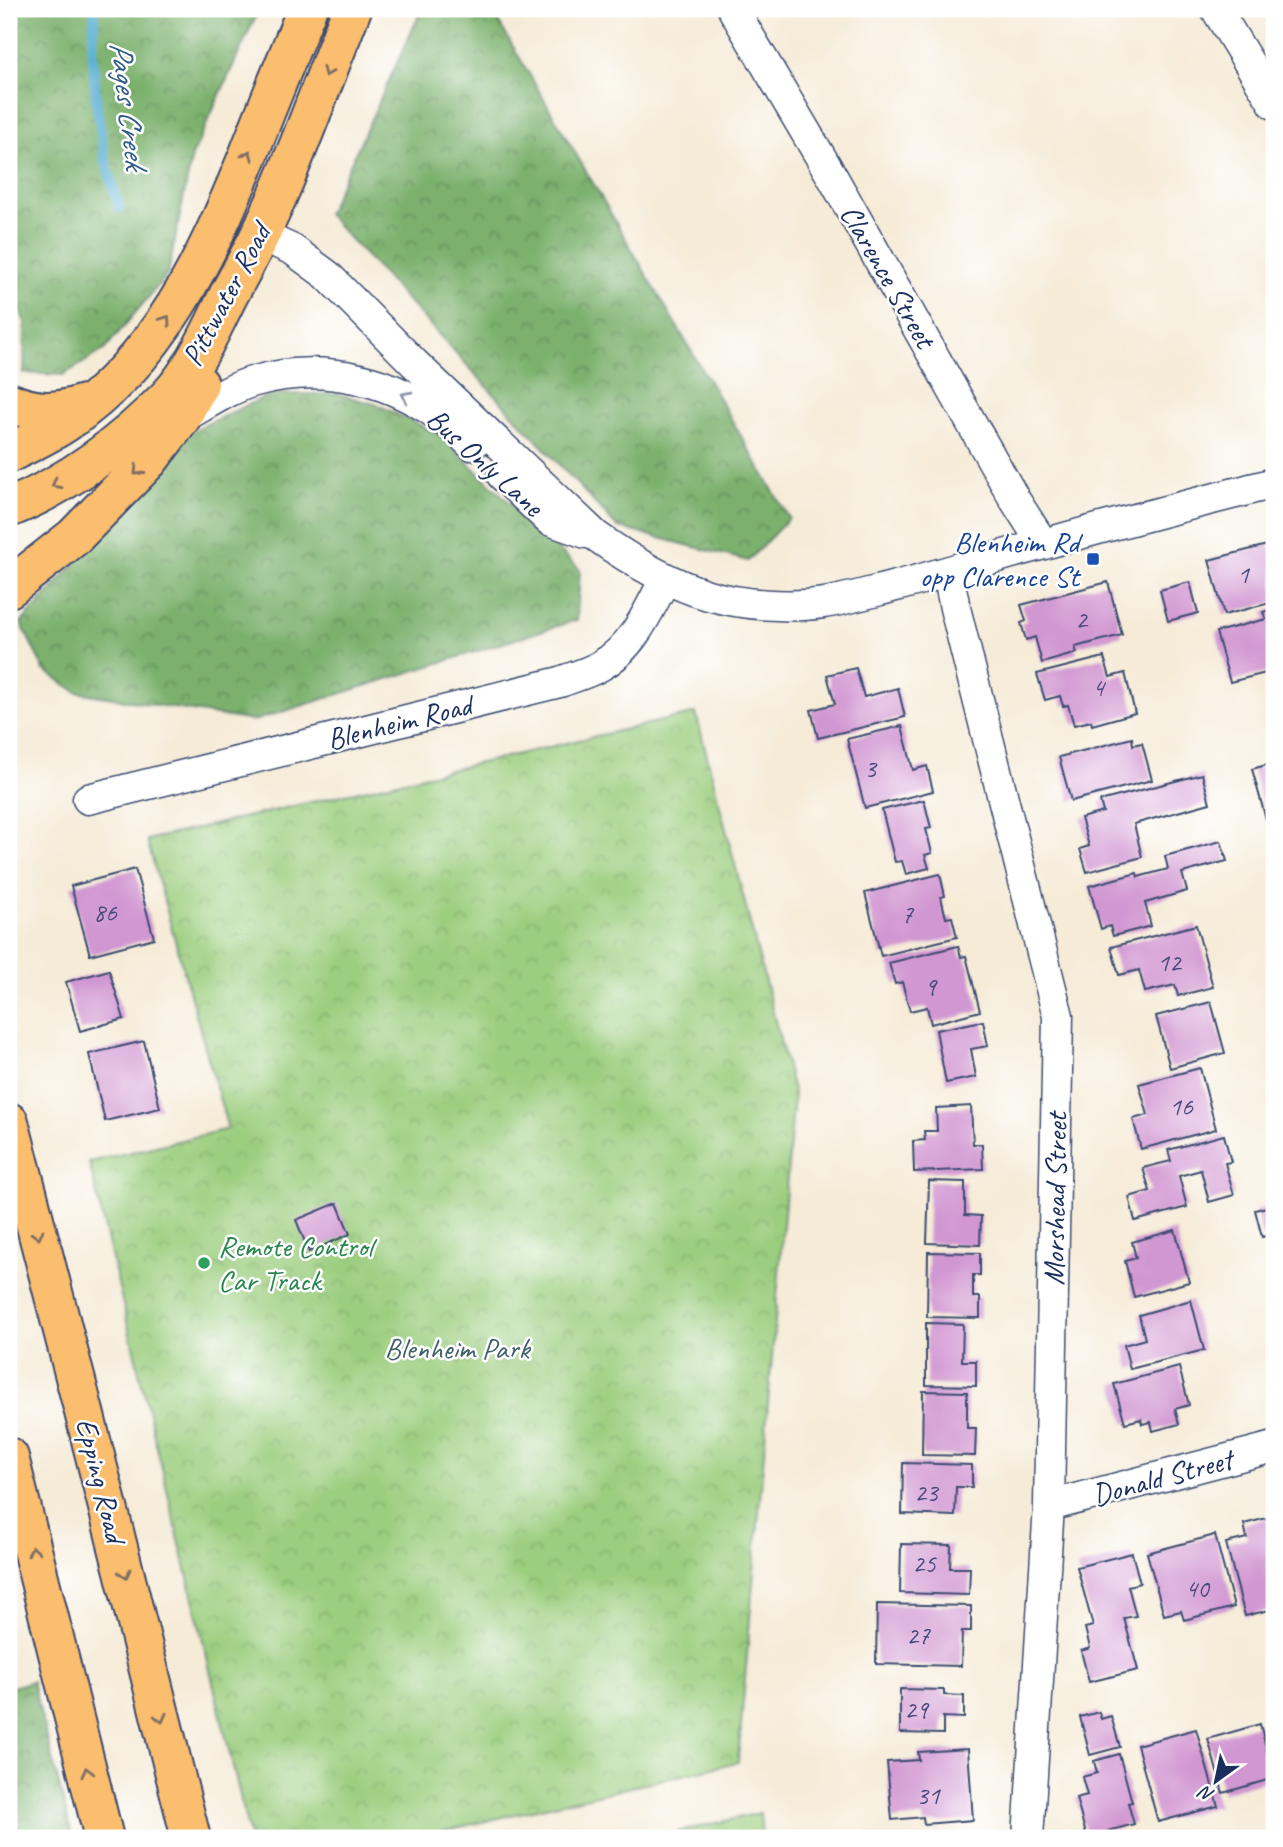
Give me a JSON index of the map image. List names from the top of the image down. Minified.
{"streets":{"main road":["Pittwater Road","Epping Road"],"street":["Clarence Street","Bus Only Lane","Blenheim Road","Morshead Street","Donald Street"]},"crossings":[["Pittwater Road","Bus Only Lane"],["Morshead Street","Donald Street"]],"one_way":["Bus Only Lane"],"water":["Pages Creek"],"parks":["Blenheim Park"],"places":{"transit":["Blenheim Rd opp Clarence St"],"other":["Remote Control Car Track"]},"house_numbers":["1","2","4","3","86","7","12","9","16","23","25","40","27","29","31"],"north":"bottom left"}
